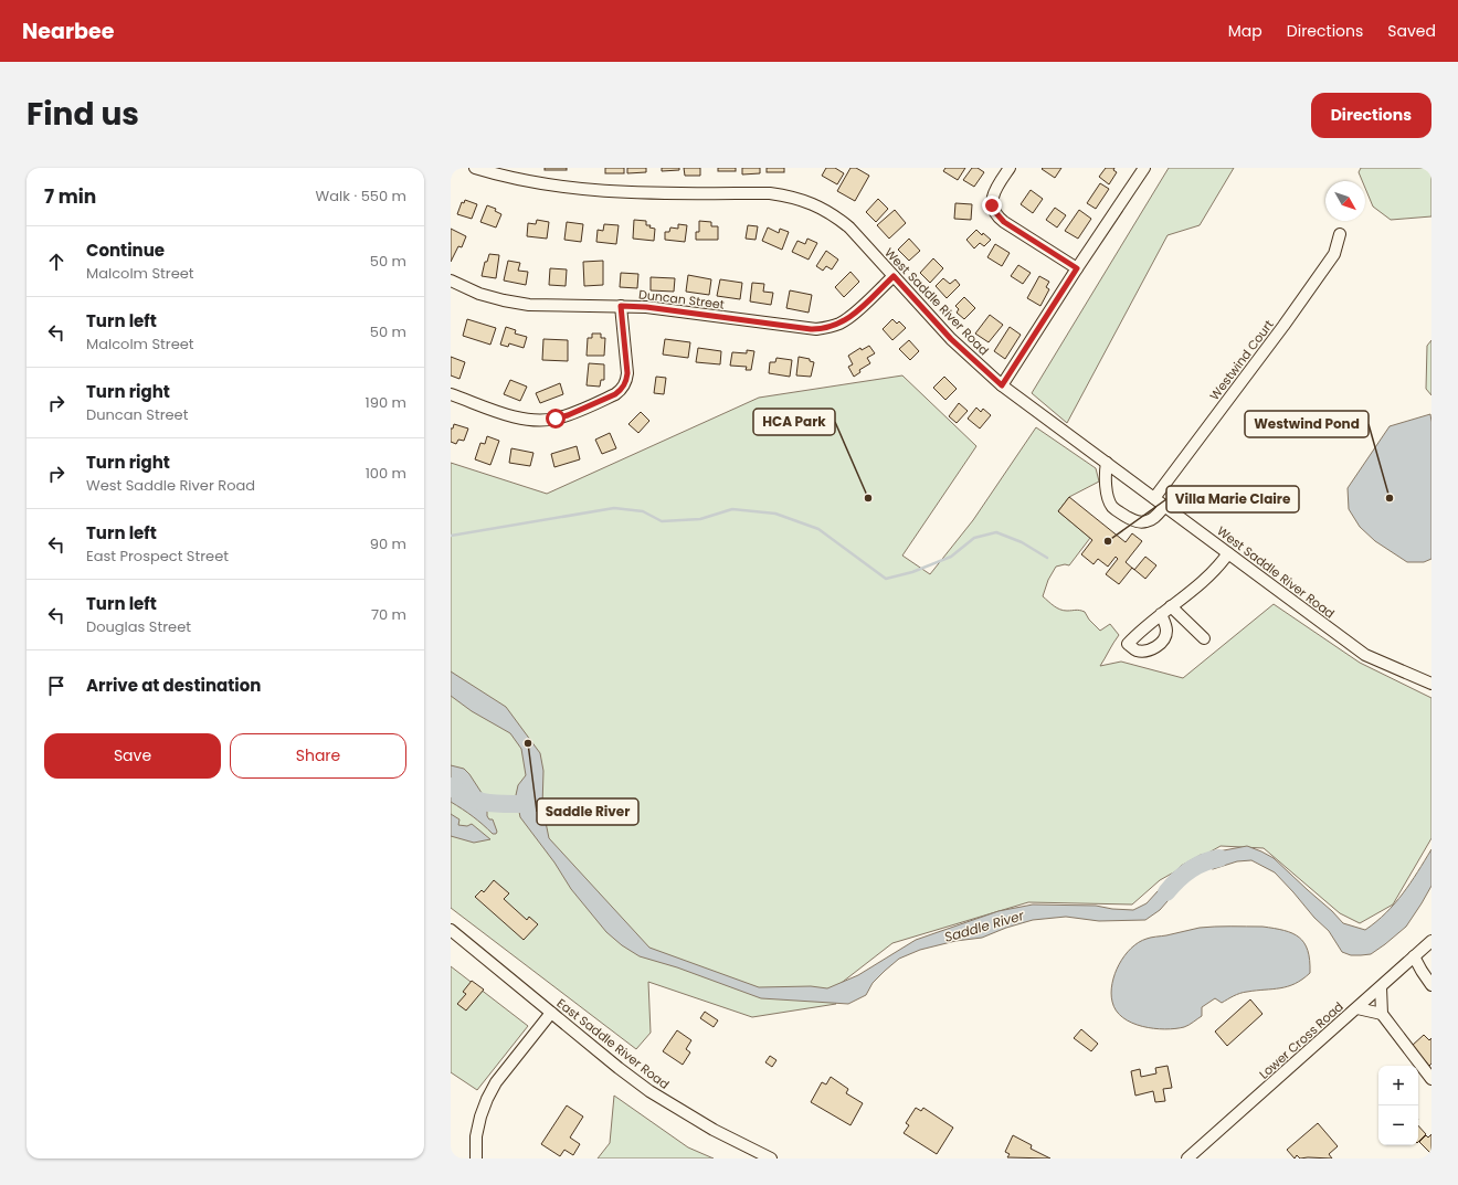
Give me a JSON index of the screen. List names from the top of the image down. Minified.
{"streets":{"street":["Duncan Street","West Saddle River Road","Westwind Court","Lower Cross Road","East Saddle River Road"]},"crossings":[["Duncan Street","West Saddle River Road"],["West Saddle River Road","Westwind Court"]],"water":["Saddle River"],"places":["HCA Park","Westwind Pond","Villa Marie Claire","Saddle River"],"north":"bottom right","page":{"header":"Nearbee","nav":["Map","Directions","Saved"],"title":"Find us","buttons":["Directions",["Save","Share"]],"heading":["7 min","Walk · 550 m"],"list":[["Continue","Malcolm Street","50 m"],["Turn left","Malcolm Street","50 m"],["Turn right","Duncan Street","190 m"],["Turn right","West Saddle River Road","100 m"],["Turn left","East Prospect Street","90 m"],["Turn left","Douglas Street","70 m"],"Arrive at destination"],"map_buttons":["+","−"]}}
